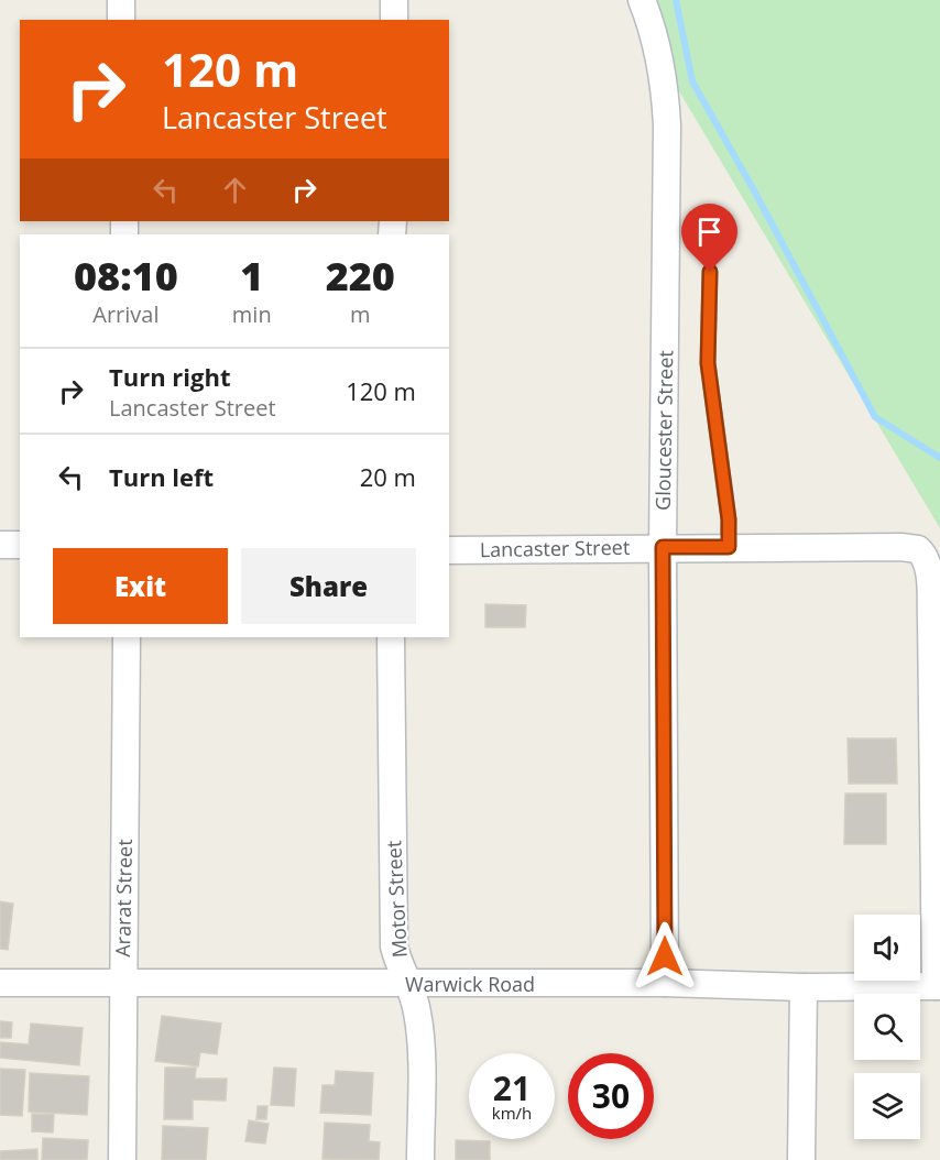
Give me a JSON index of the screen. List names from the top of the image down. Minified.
{"streets":{"street":["Gloucester Street","Lancaster Street","Ararat Street","Motor Street","Warwick Road"]},"crossings":[["Gloucester Street","Lancaster Street"],["Gloucester Street","Warwick Road"],["Lancaster Street","Warwick Road"],["Ararat Street","Warwick Road"],["Motor Street","Warwick Road"]],"page":{"turn":["120 m","Lancaster Street"],"eta":["08:10","Arrival","1","min","220","m"],"list":[{"name":"Turn right","note":"Lancaster Street","value":"120 m"},{"name":"Turn left","value":"20 m"}],"buttons":["Exit","Share"],"speed":"21 km/h","limit":"30"}}
